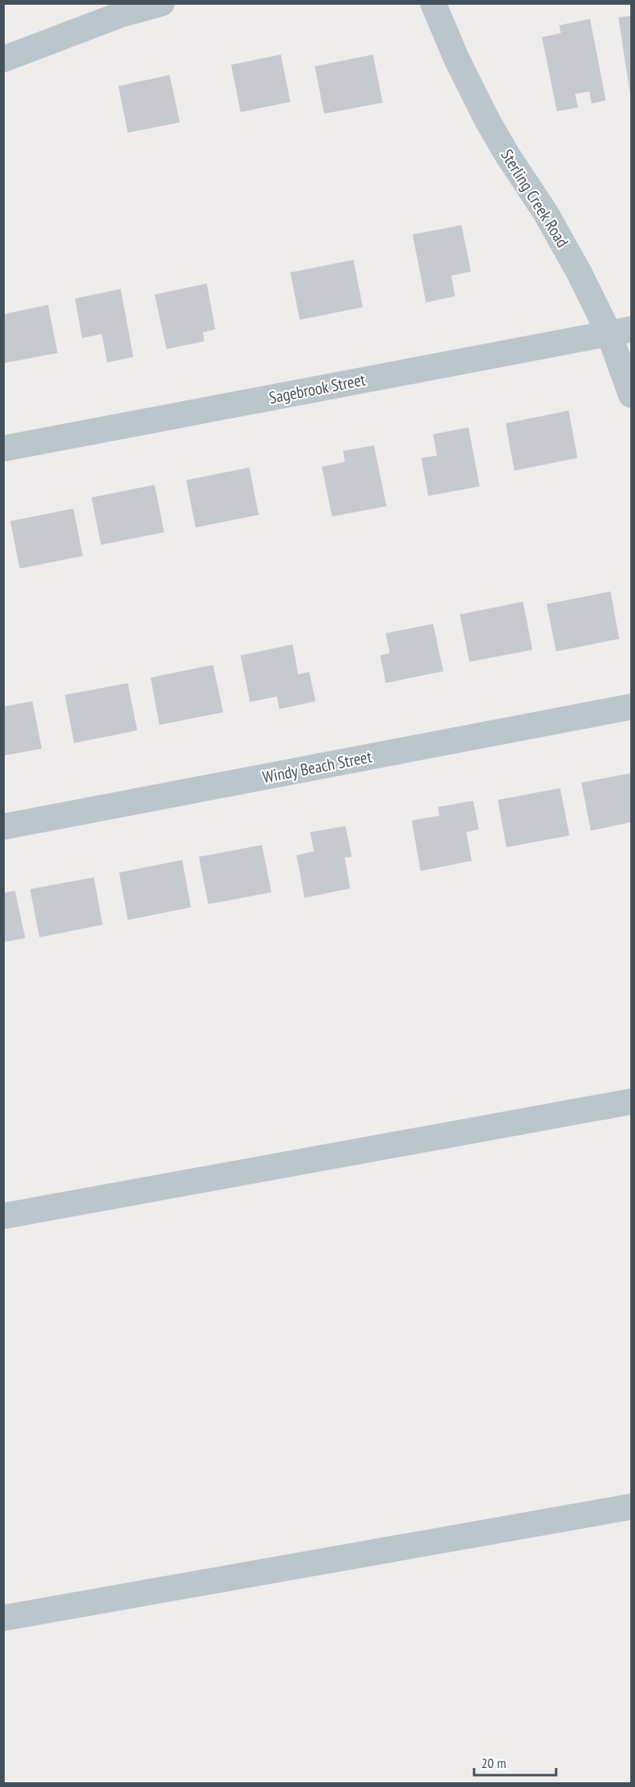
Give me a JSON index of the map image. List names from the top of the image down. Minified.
{"streets":{"street":["Sterling Creek Road","Sagebrook Street","Windy Beach Street"]},"crossings":[["Sterling Creek Road","Sagebrook Street"]],"scale_bar":"20 m"}
